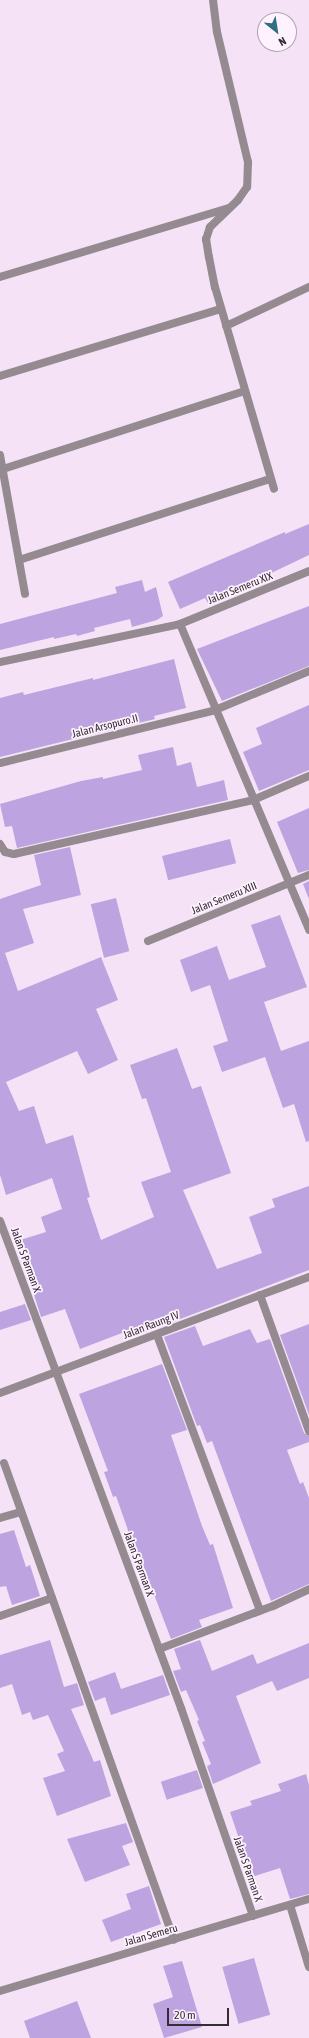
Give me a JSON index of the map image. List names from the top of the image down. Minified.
{"streets":{"street":["Jalan Semeru XIX","Jalan Arsopuro.II","Jalan Semeru XIII","Jalan S Parman X","Jalan Raung IV","Jalan Semeru"]},"crossings":[["Jalan S Parman X","Jalan Raung IV"],["Jalan S Parman X","Jalan Semeru"]],"scale_bar":"20 m","north":"bottom right"}
